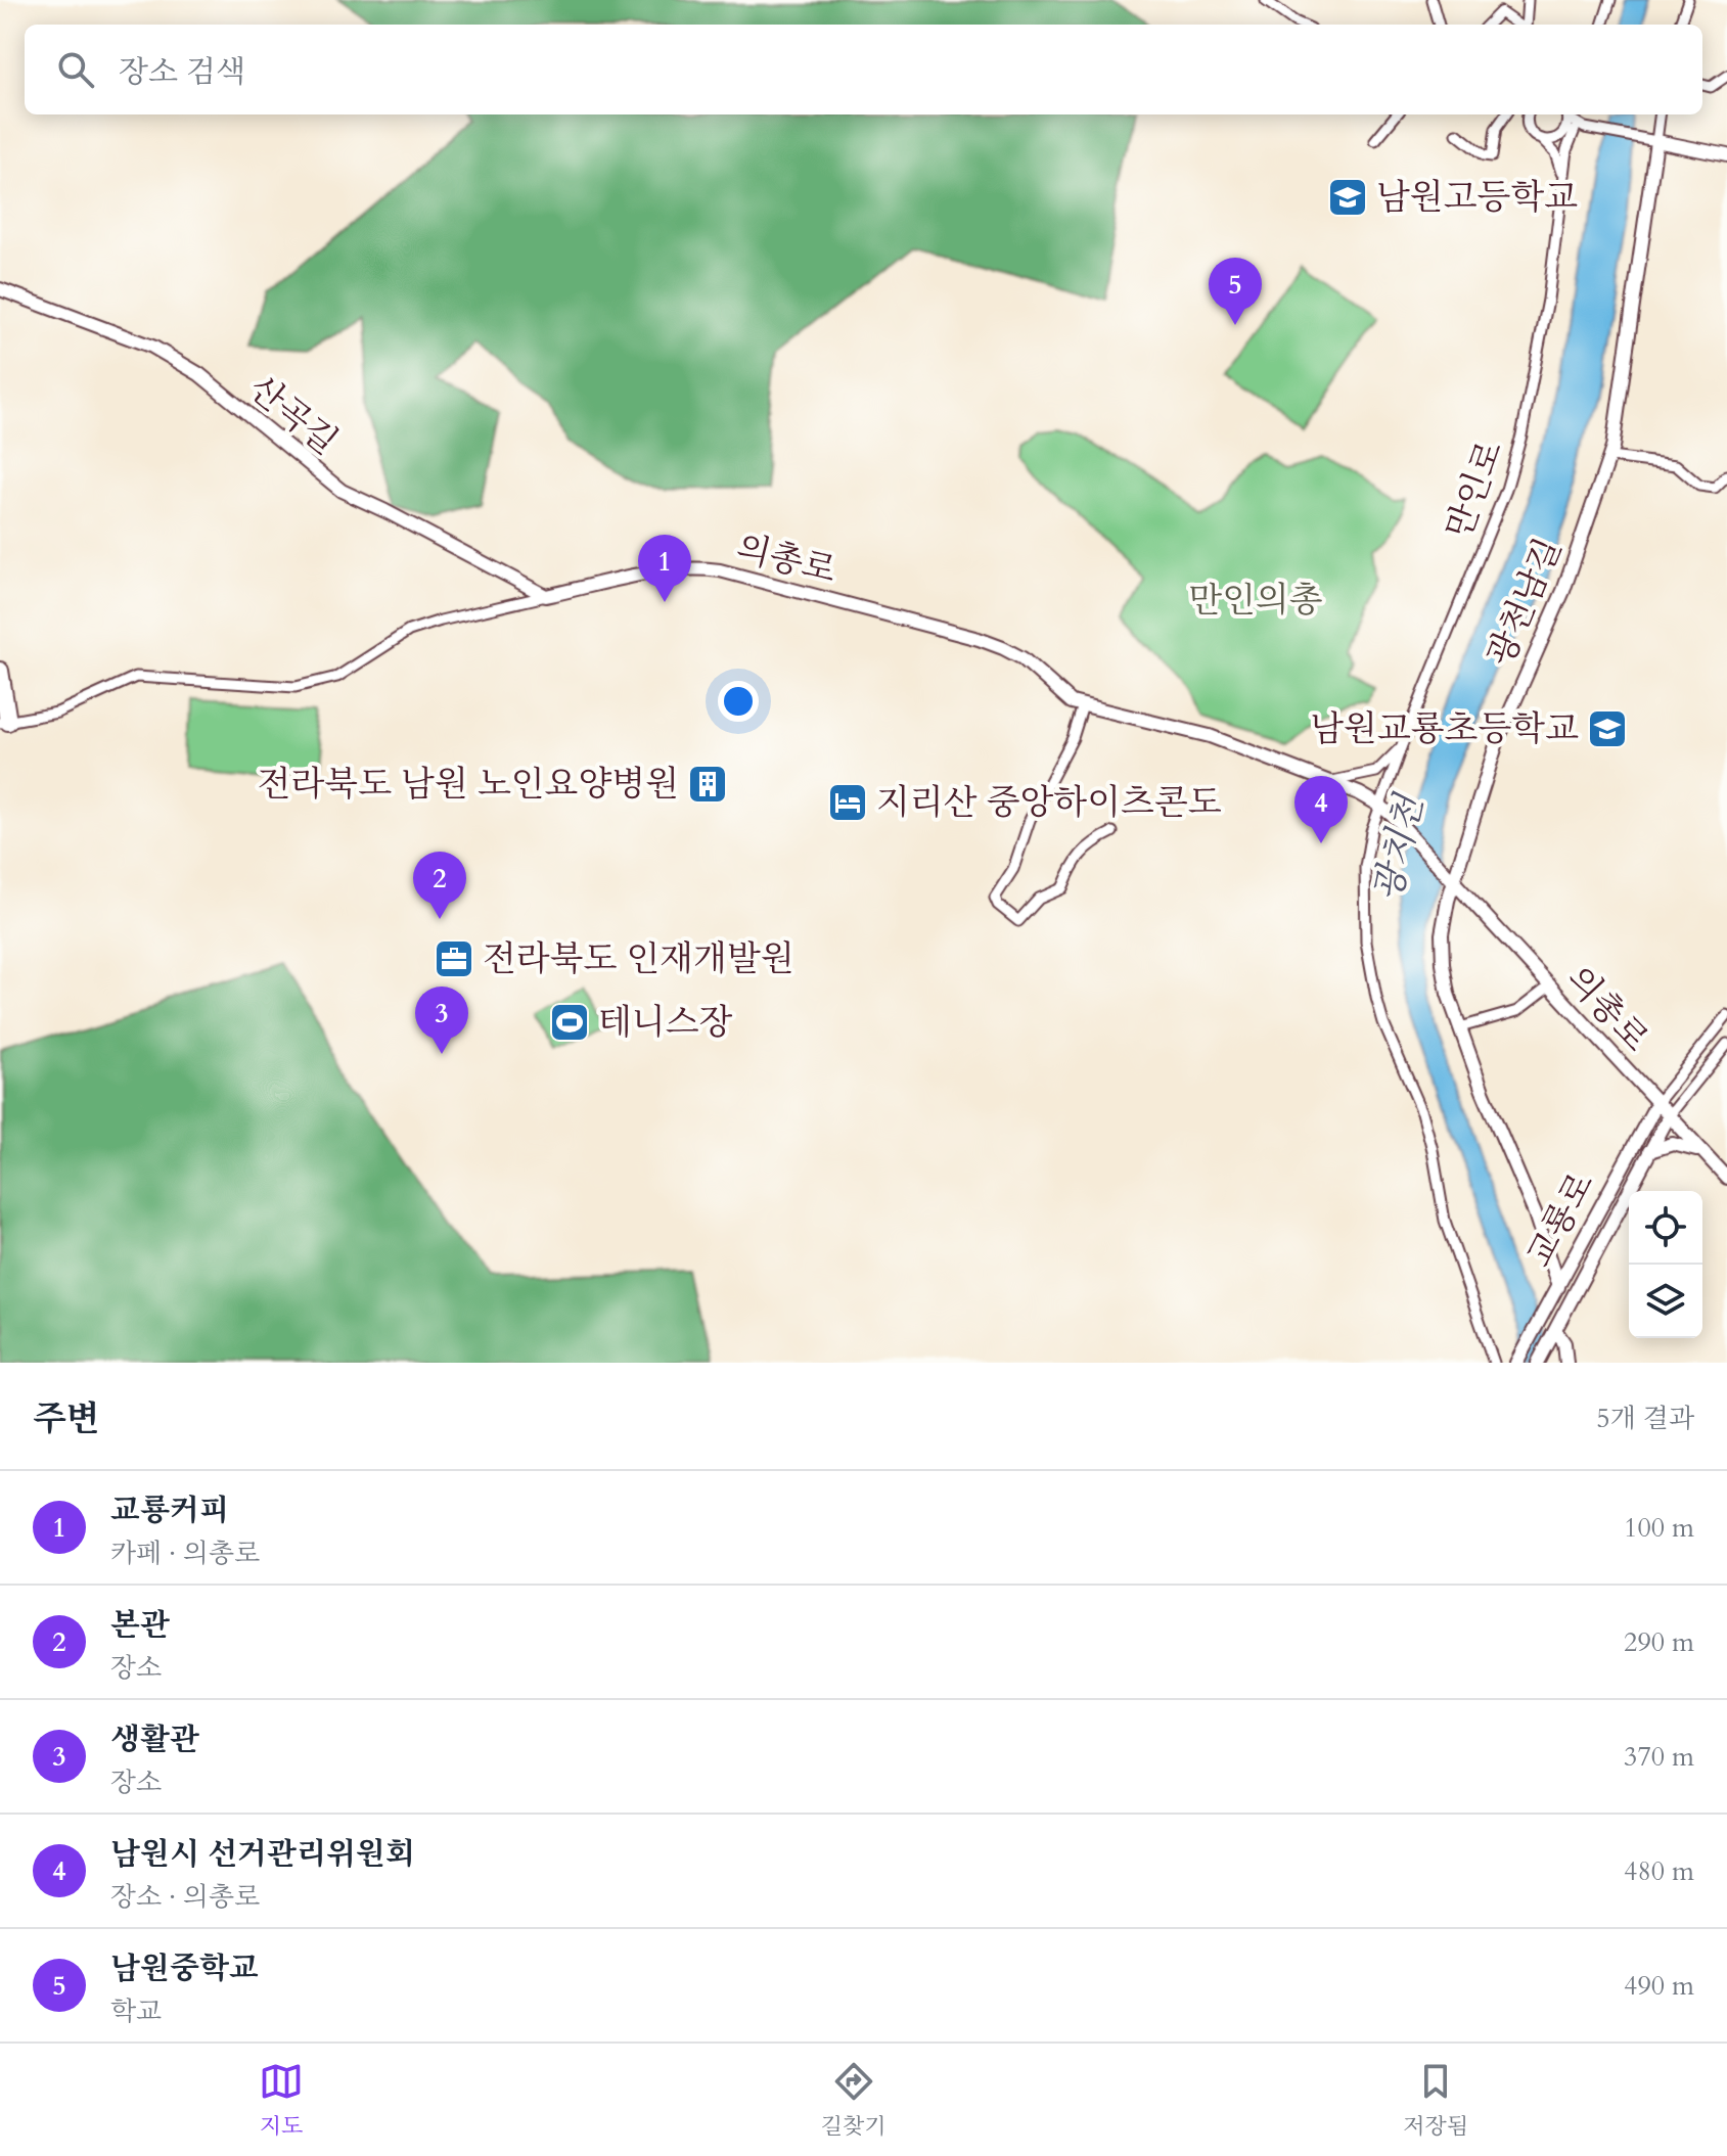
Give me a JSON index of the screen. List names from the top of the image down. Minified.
{"streets":{"street":["산곡길","만인로","의총로","광천남길","교룡로"]},"crossings":[["산곡길","의총로"],["만인로","의총로"],["의총로","광천남길"],["의총로","교룡로"],["광천남길","교룡로"]],"water":["광치천"],"parks":["만인의총"],"places":{"school or university":["남원고등학교","남원교룡초등학교"],"building":["전라북도 남원 노인요양병원"],"hotel":["지리산 중앙하이츠콘도"],"office":["전라북도 인재개발원"],"sports":["테니스장"]},"page":{"search":"장소 검색","pins":["5","1","4","2","3"],"heading":["주변","5개 결과"],"list":[{"mark":"1","name":"교룡커피","note":"카페 · 의총로","value":"100 m"},{"mark":"2","name":"본관","note":"장소","value":"290 m"},{"mark":"3","name":"생활관","note":"장소","value":"370 m"},{"mark":"4","name":"남원시 선거관리위원회","note":"장소 · 의총로","value":"480 m"},{"mark":"5","name":"남원중학교","note":"학교","value":"490 m"}],"nav":["지도","길찾기","저장됨"]}}
